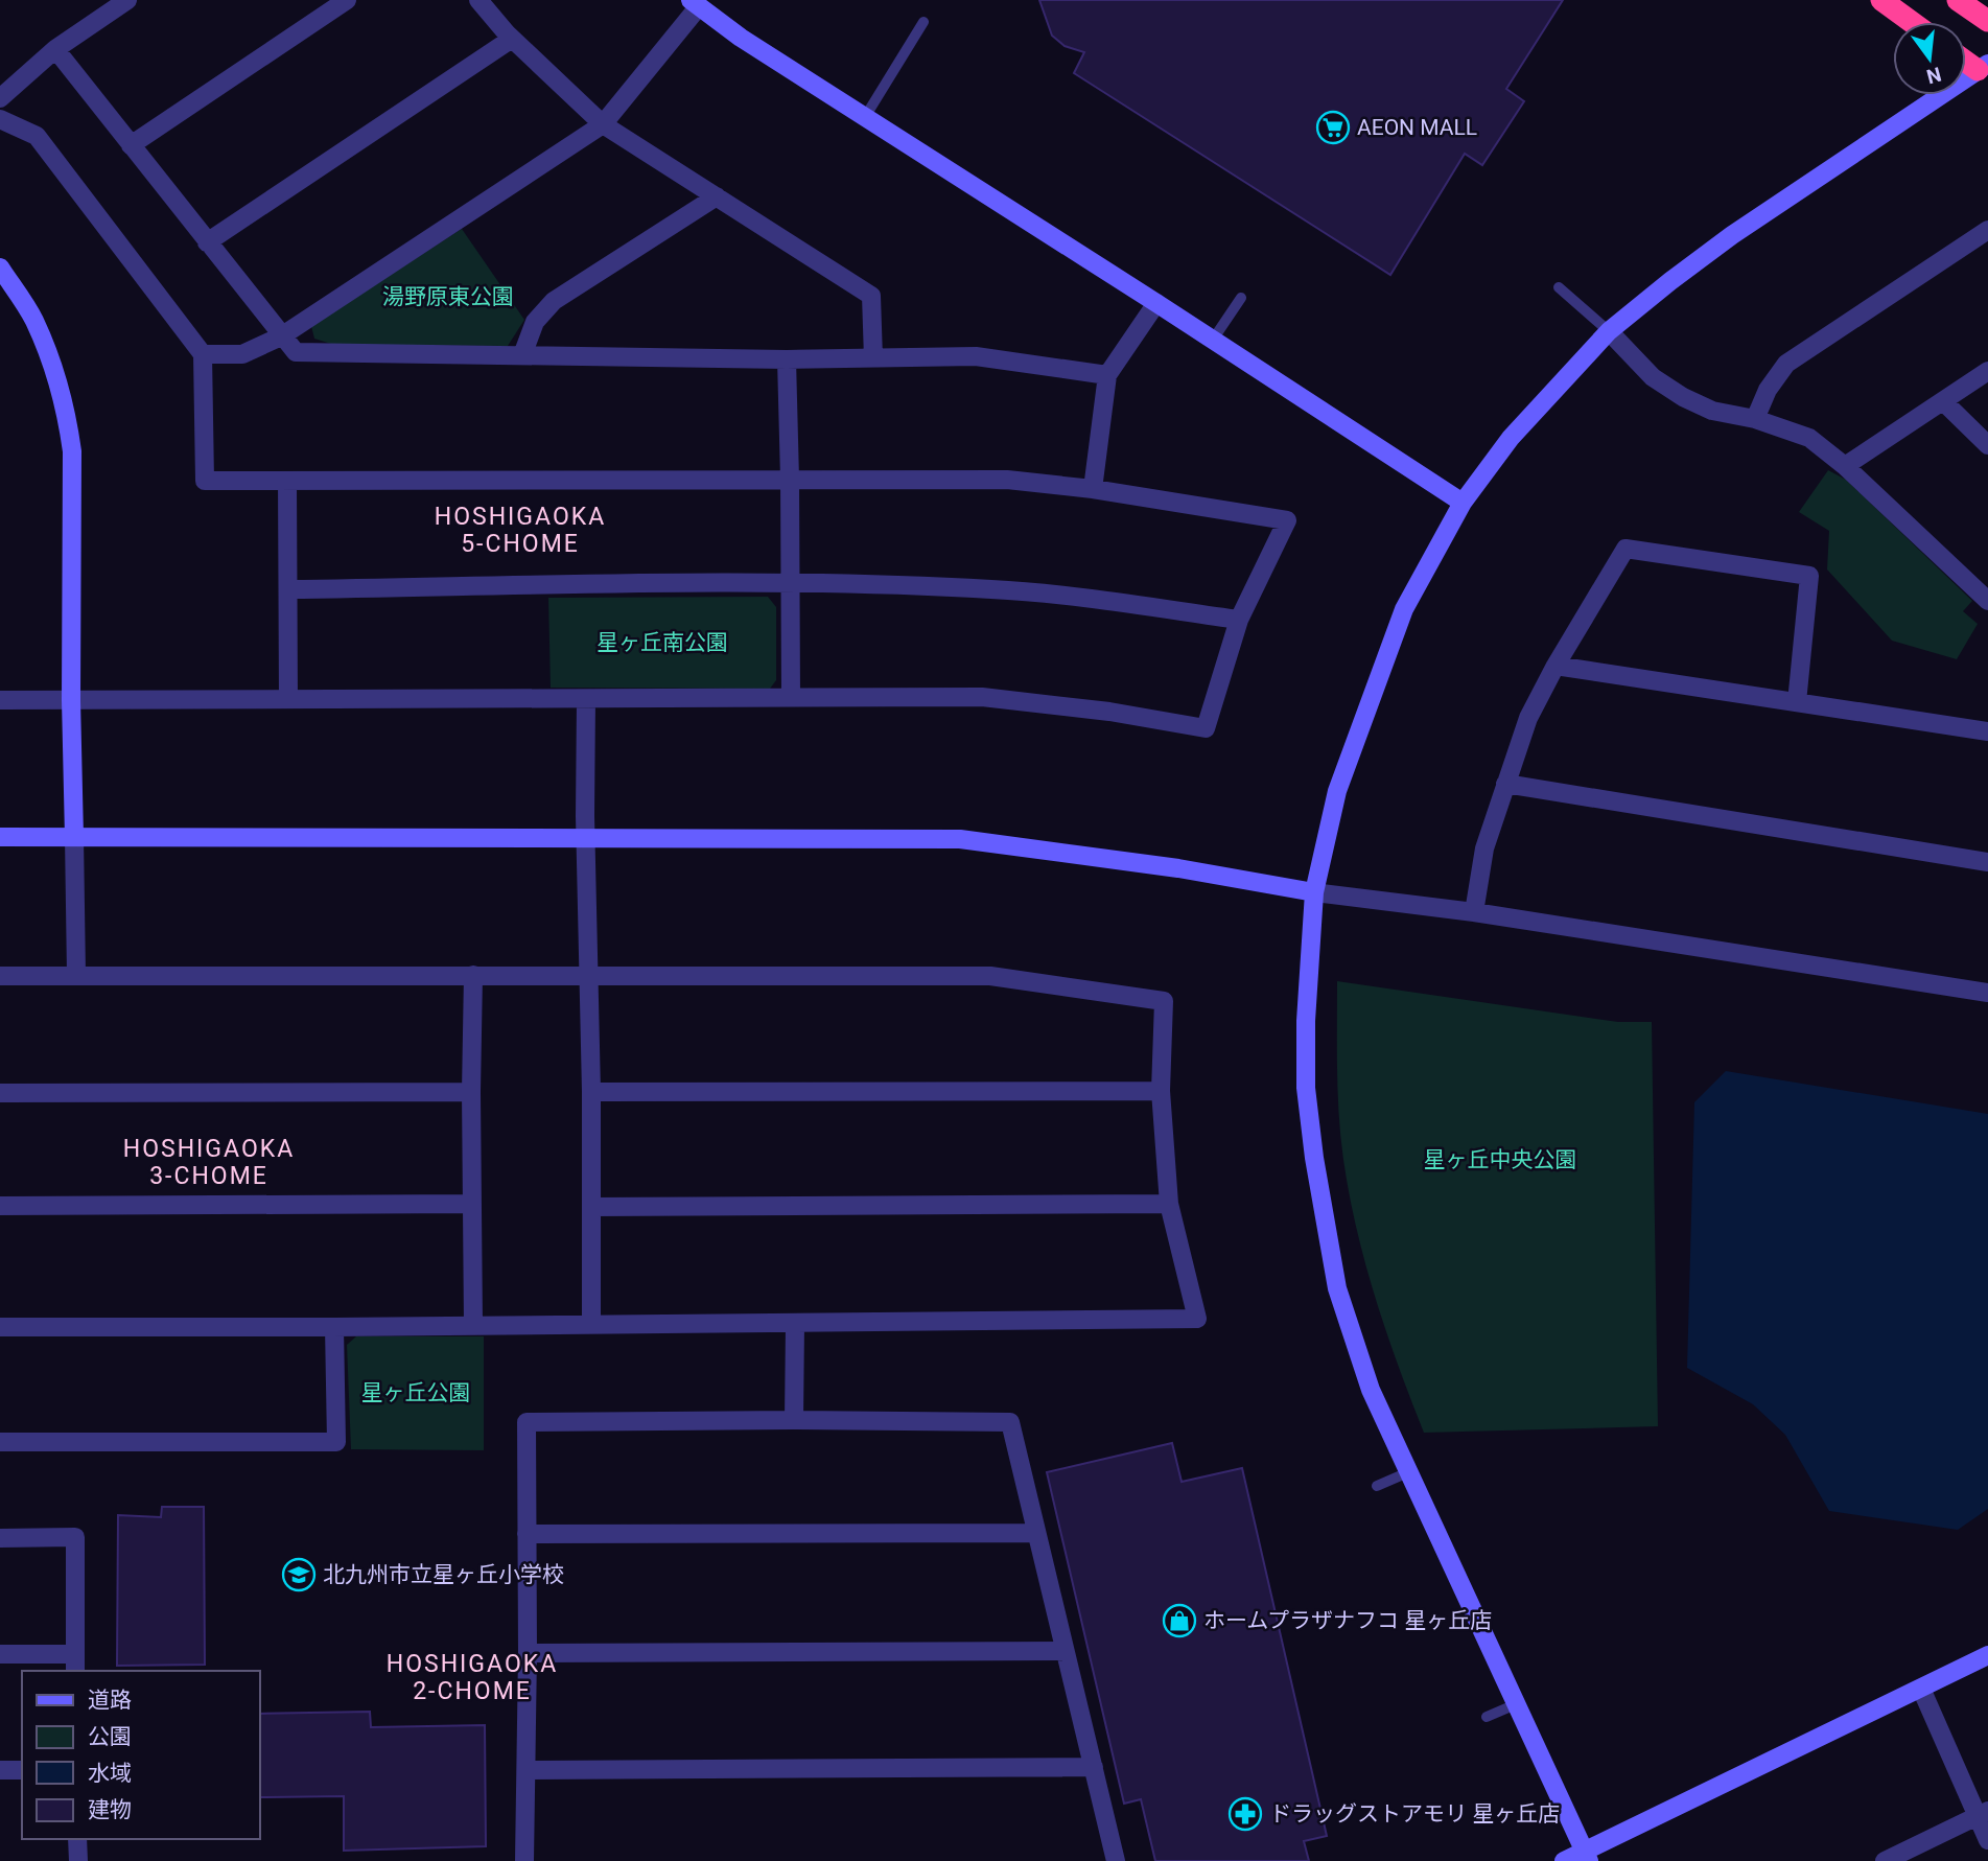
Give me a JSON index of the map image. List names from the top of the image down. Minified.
{"districts":["HOSHIGAOKA 5-CHOME","HOSHIGAOKA 3-CHOME","HOSHIGAOKA 2-CHOME"],"parks":["湯野原東公園","星ヶ丘南公園","星ヶ丘中央公園","星ヶ丘公園"],"places":{"supermarket":["AEON MALL"],"school or university":["北九州市立星ヶ丘小学校"],"shop":["ホームプラザナフコ 星ヶ丘店"],"pharmacy":["ドラッグストアモリ 星ヶ丘店"]},"legend":["道路","公園","水域","建物"],"north":"bottom"}
